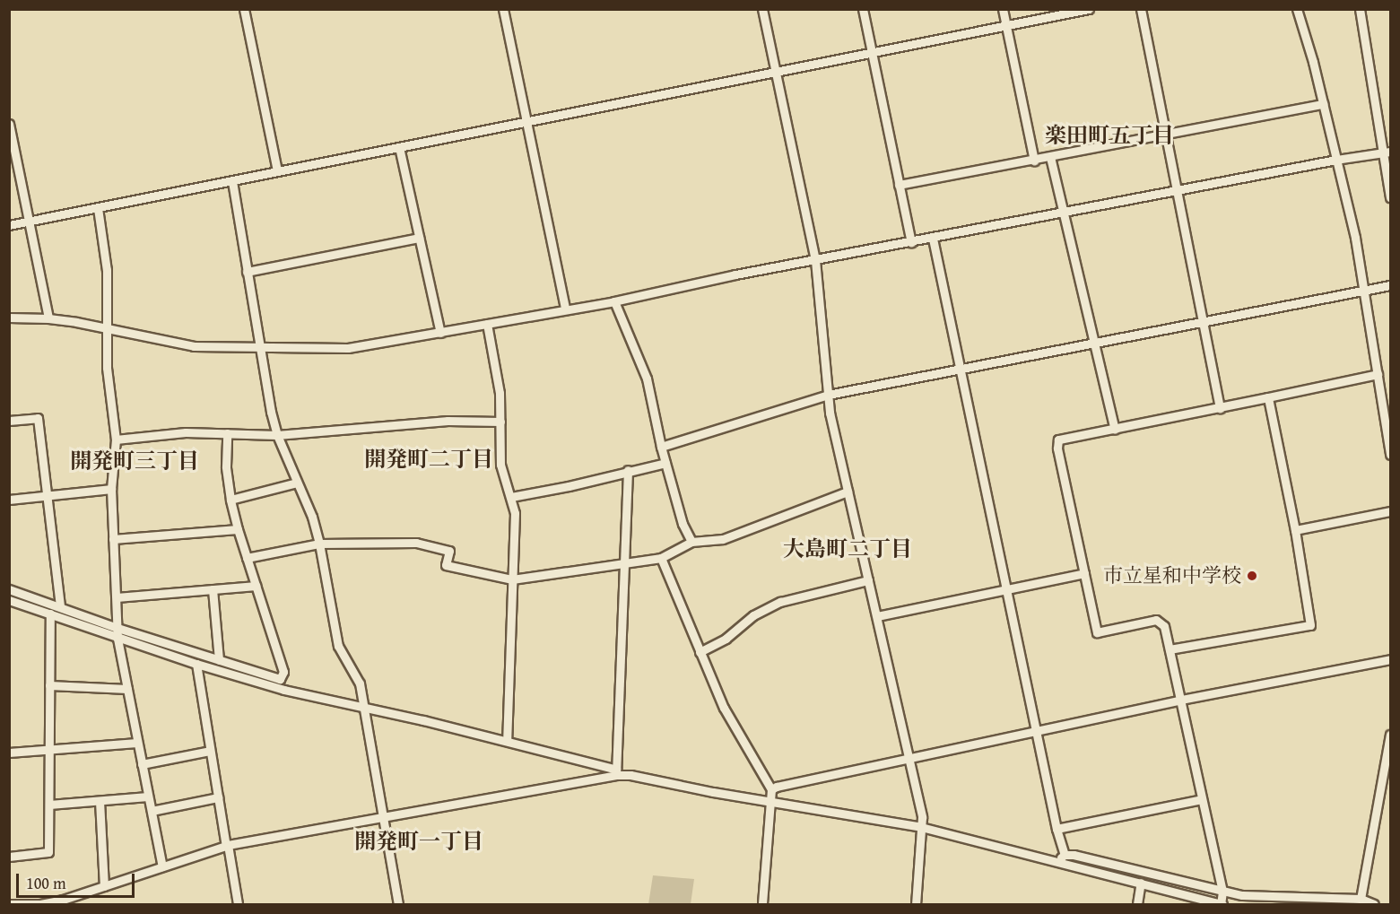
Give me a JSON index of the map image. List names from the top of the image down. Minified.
{"districts":["楽田町五丁目","開発町二丁目","開発町三丁目","大島町二丁目","開発町一丁目"],"places":["市立星和中学校"],"scale_bar":"100 m"}
